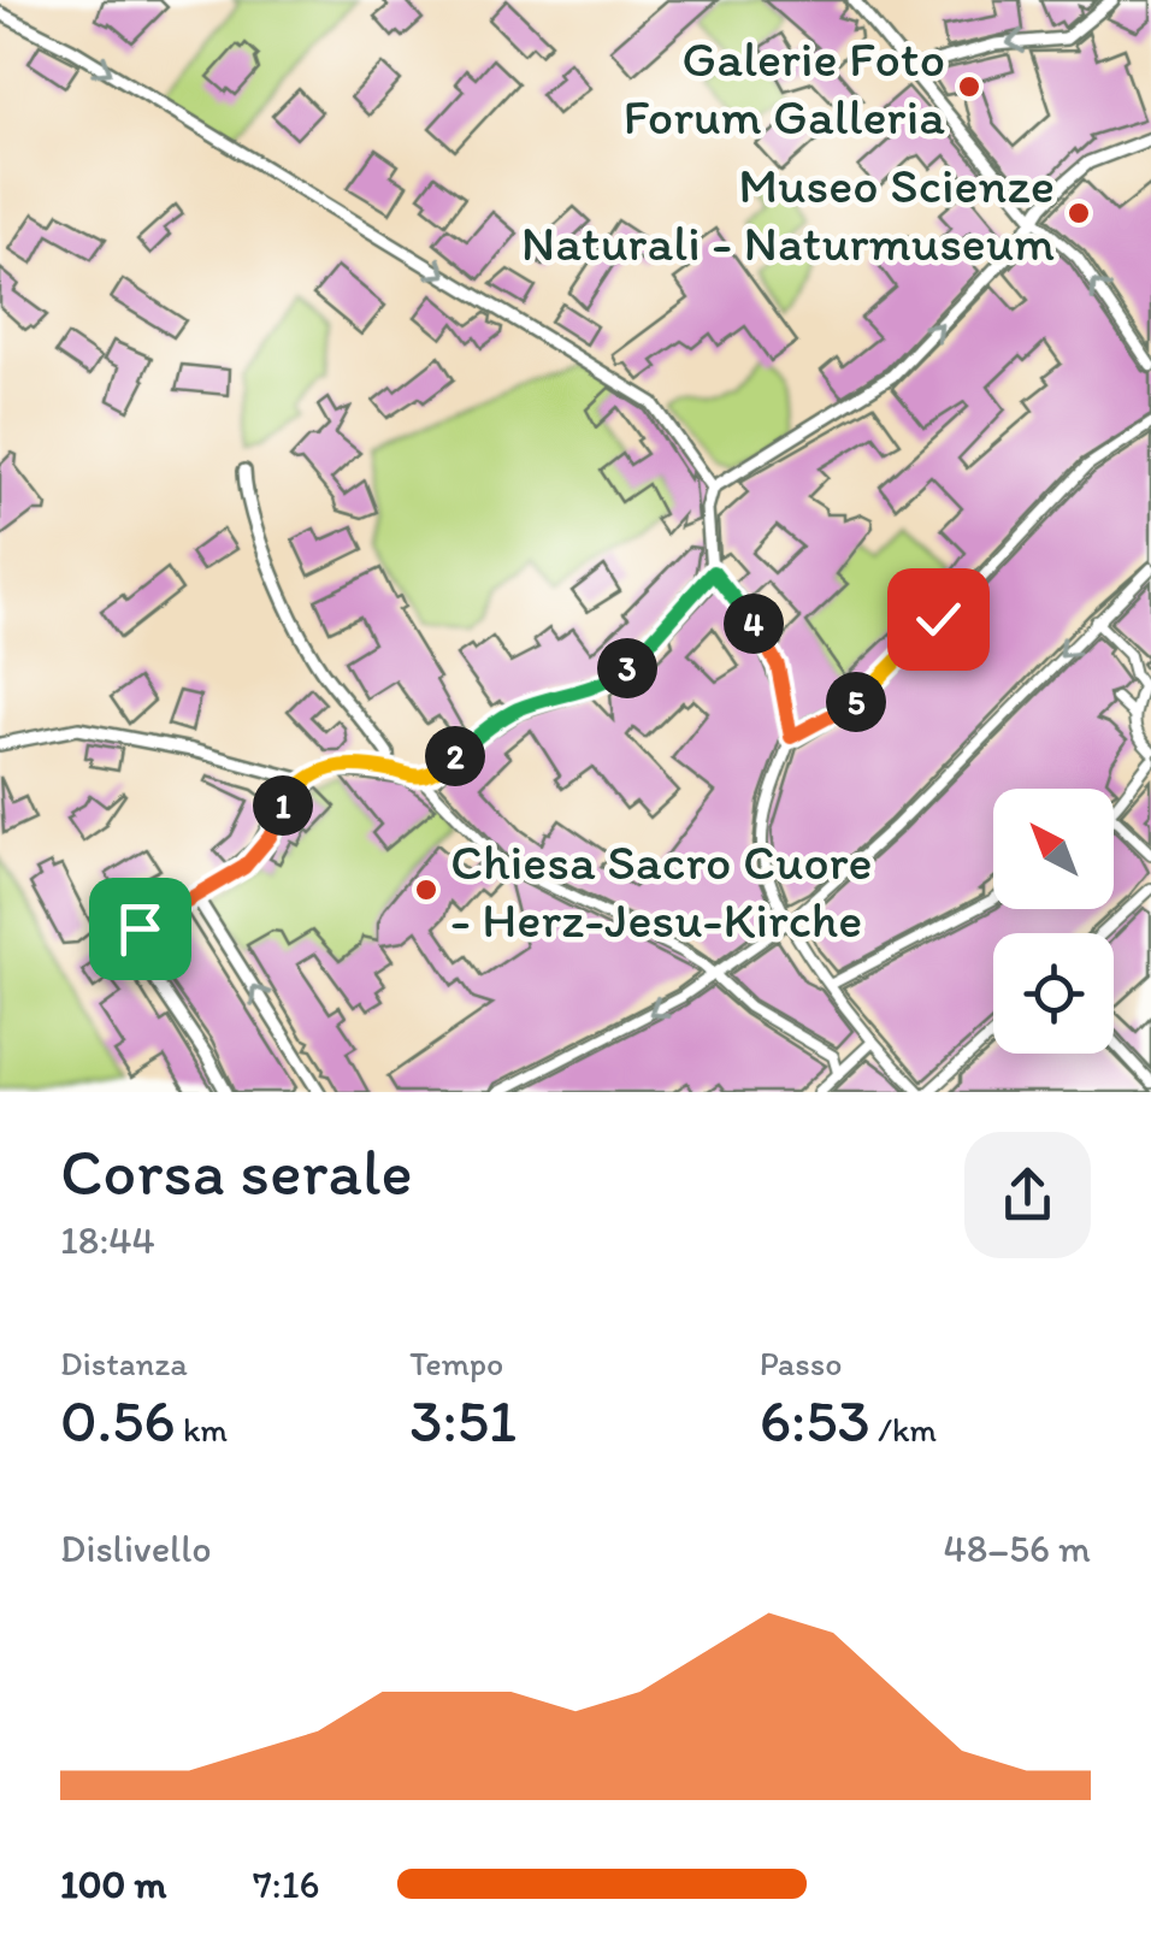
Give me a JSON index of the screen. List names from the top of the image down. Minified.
{"places":["Galerie Foto Forum Galleria","Museo Scienze Naturali - Naturmuseum","Chiesa Sacro Cuore - Herz-Jesu-Kirche"],"north":"top left","page":{"pins":["4","3","5","2","1"],"heading":["Corsa serale","18:44"],"stats":[["Distanza","0.56 km"],["Tempo","3:51"],["Passo","6:53 /km"]],"chart":["Dislivello","48–56 m"],"list":[{"name":"100 m","note":"7:16"}]}}
